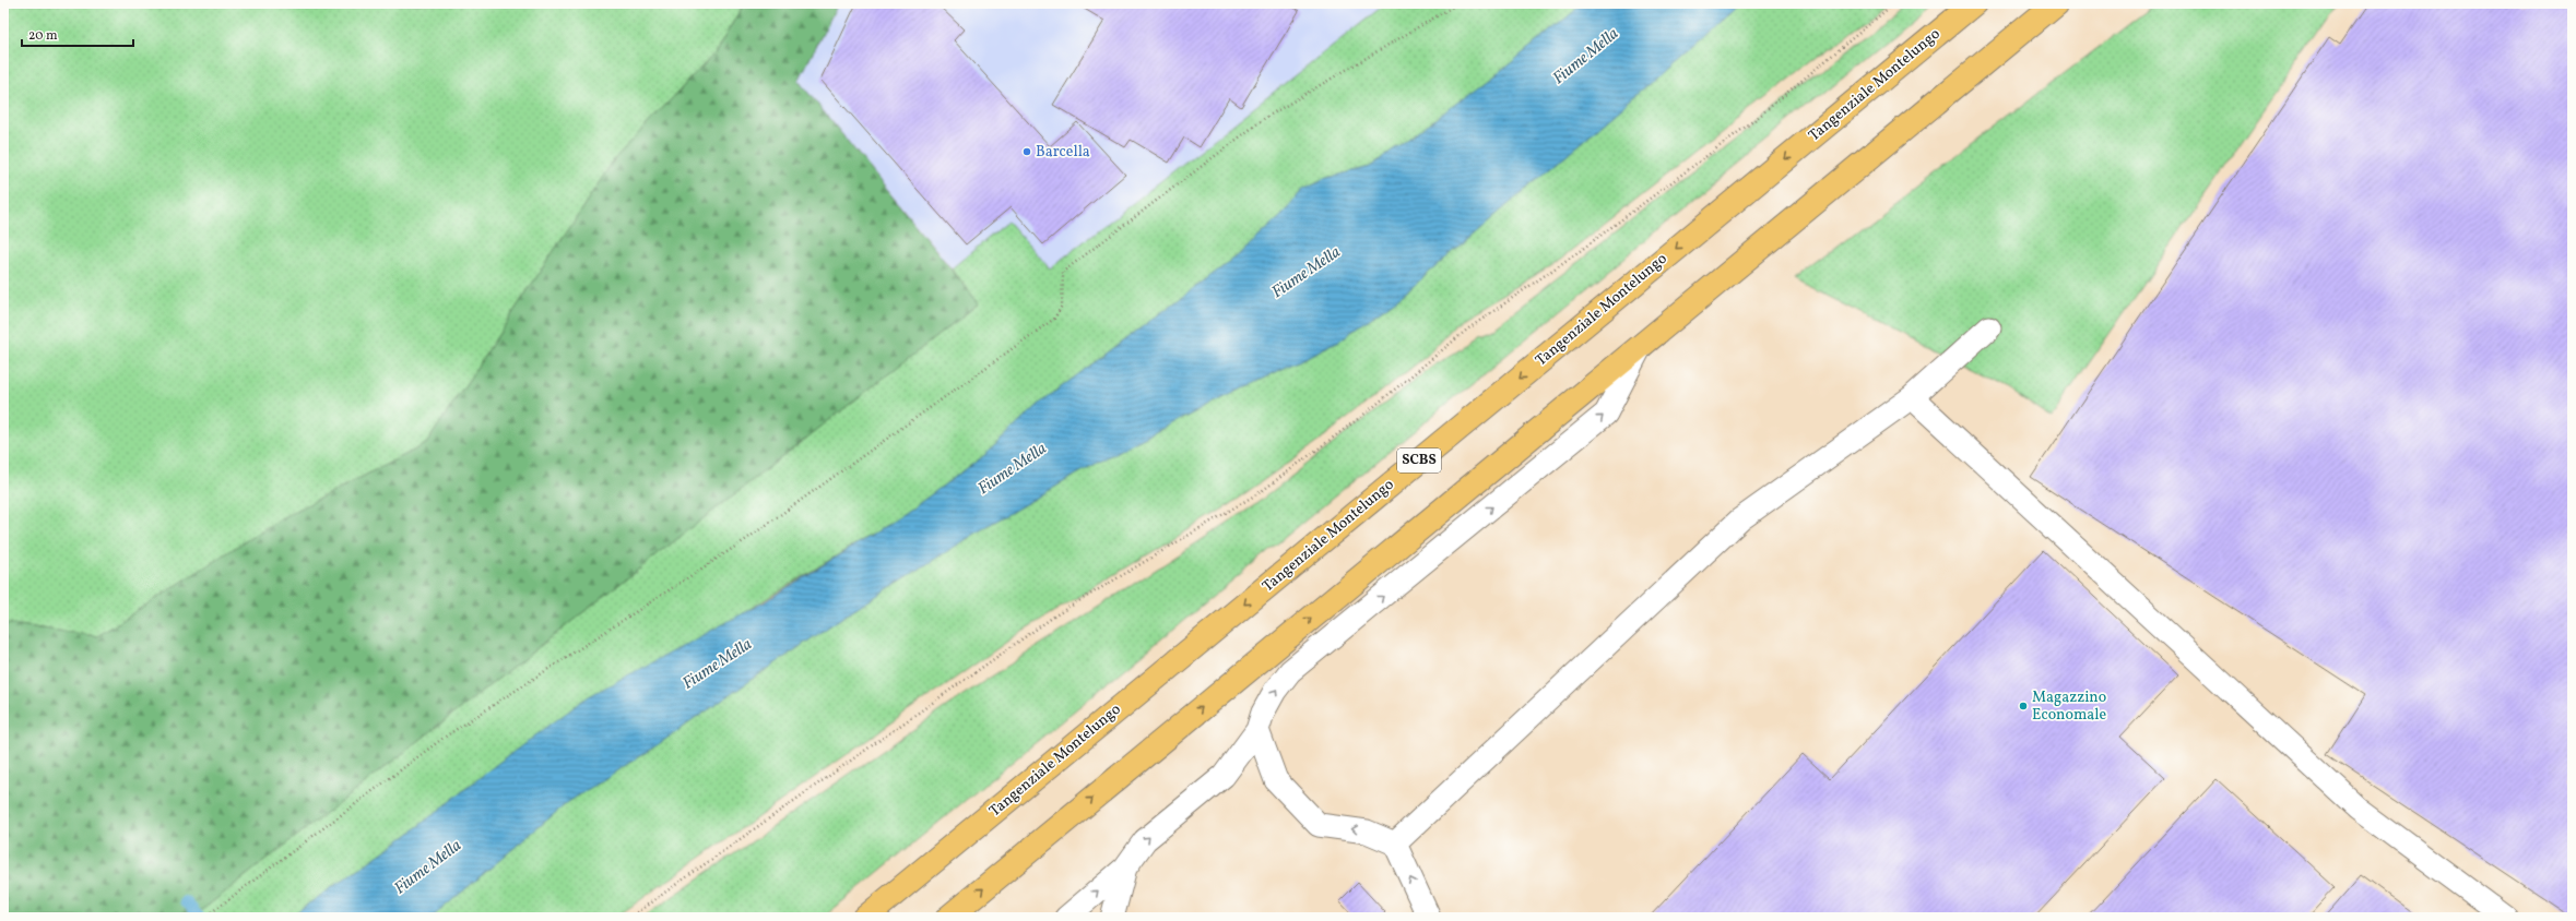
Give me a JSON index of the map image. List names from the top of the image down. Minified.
{"streets":{"highway":["Tangenziale Montelungo","SCBS"]},"water":["Fiume Mella"],"places":["Barcella","Magazzino Economale"],"scale_bar":"20 m"}
